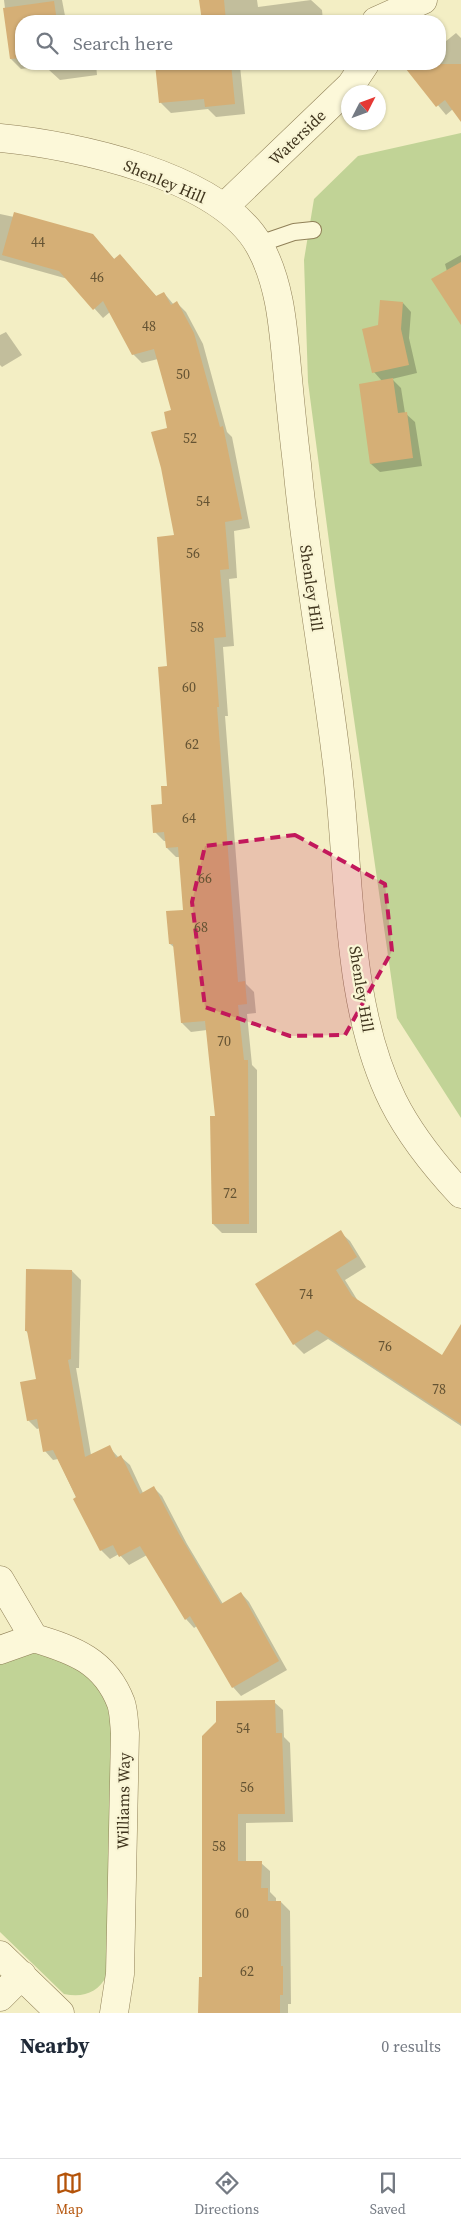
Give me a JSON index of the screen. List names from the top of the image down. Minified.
{"streets":{"street":["Waterside","Shenley Hill","Williams Way"]},"crossings":[["Waterside","Shenley Hill"]],"house_numbers":["44","46","48","50","52","54","56","58","60","62","64","66","68","70","72","74","76","78","54","56","58","60","62"],"north":"top right","page":{"search":"Search here","heading":["Nearby","0 results"],"nav":["Map","Directions","Saved"]}}
